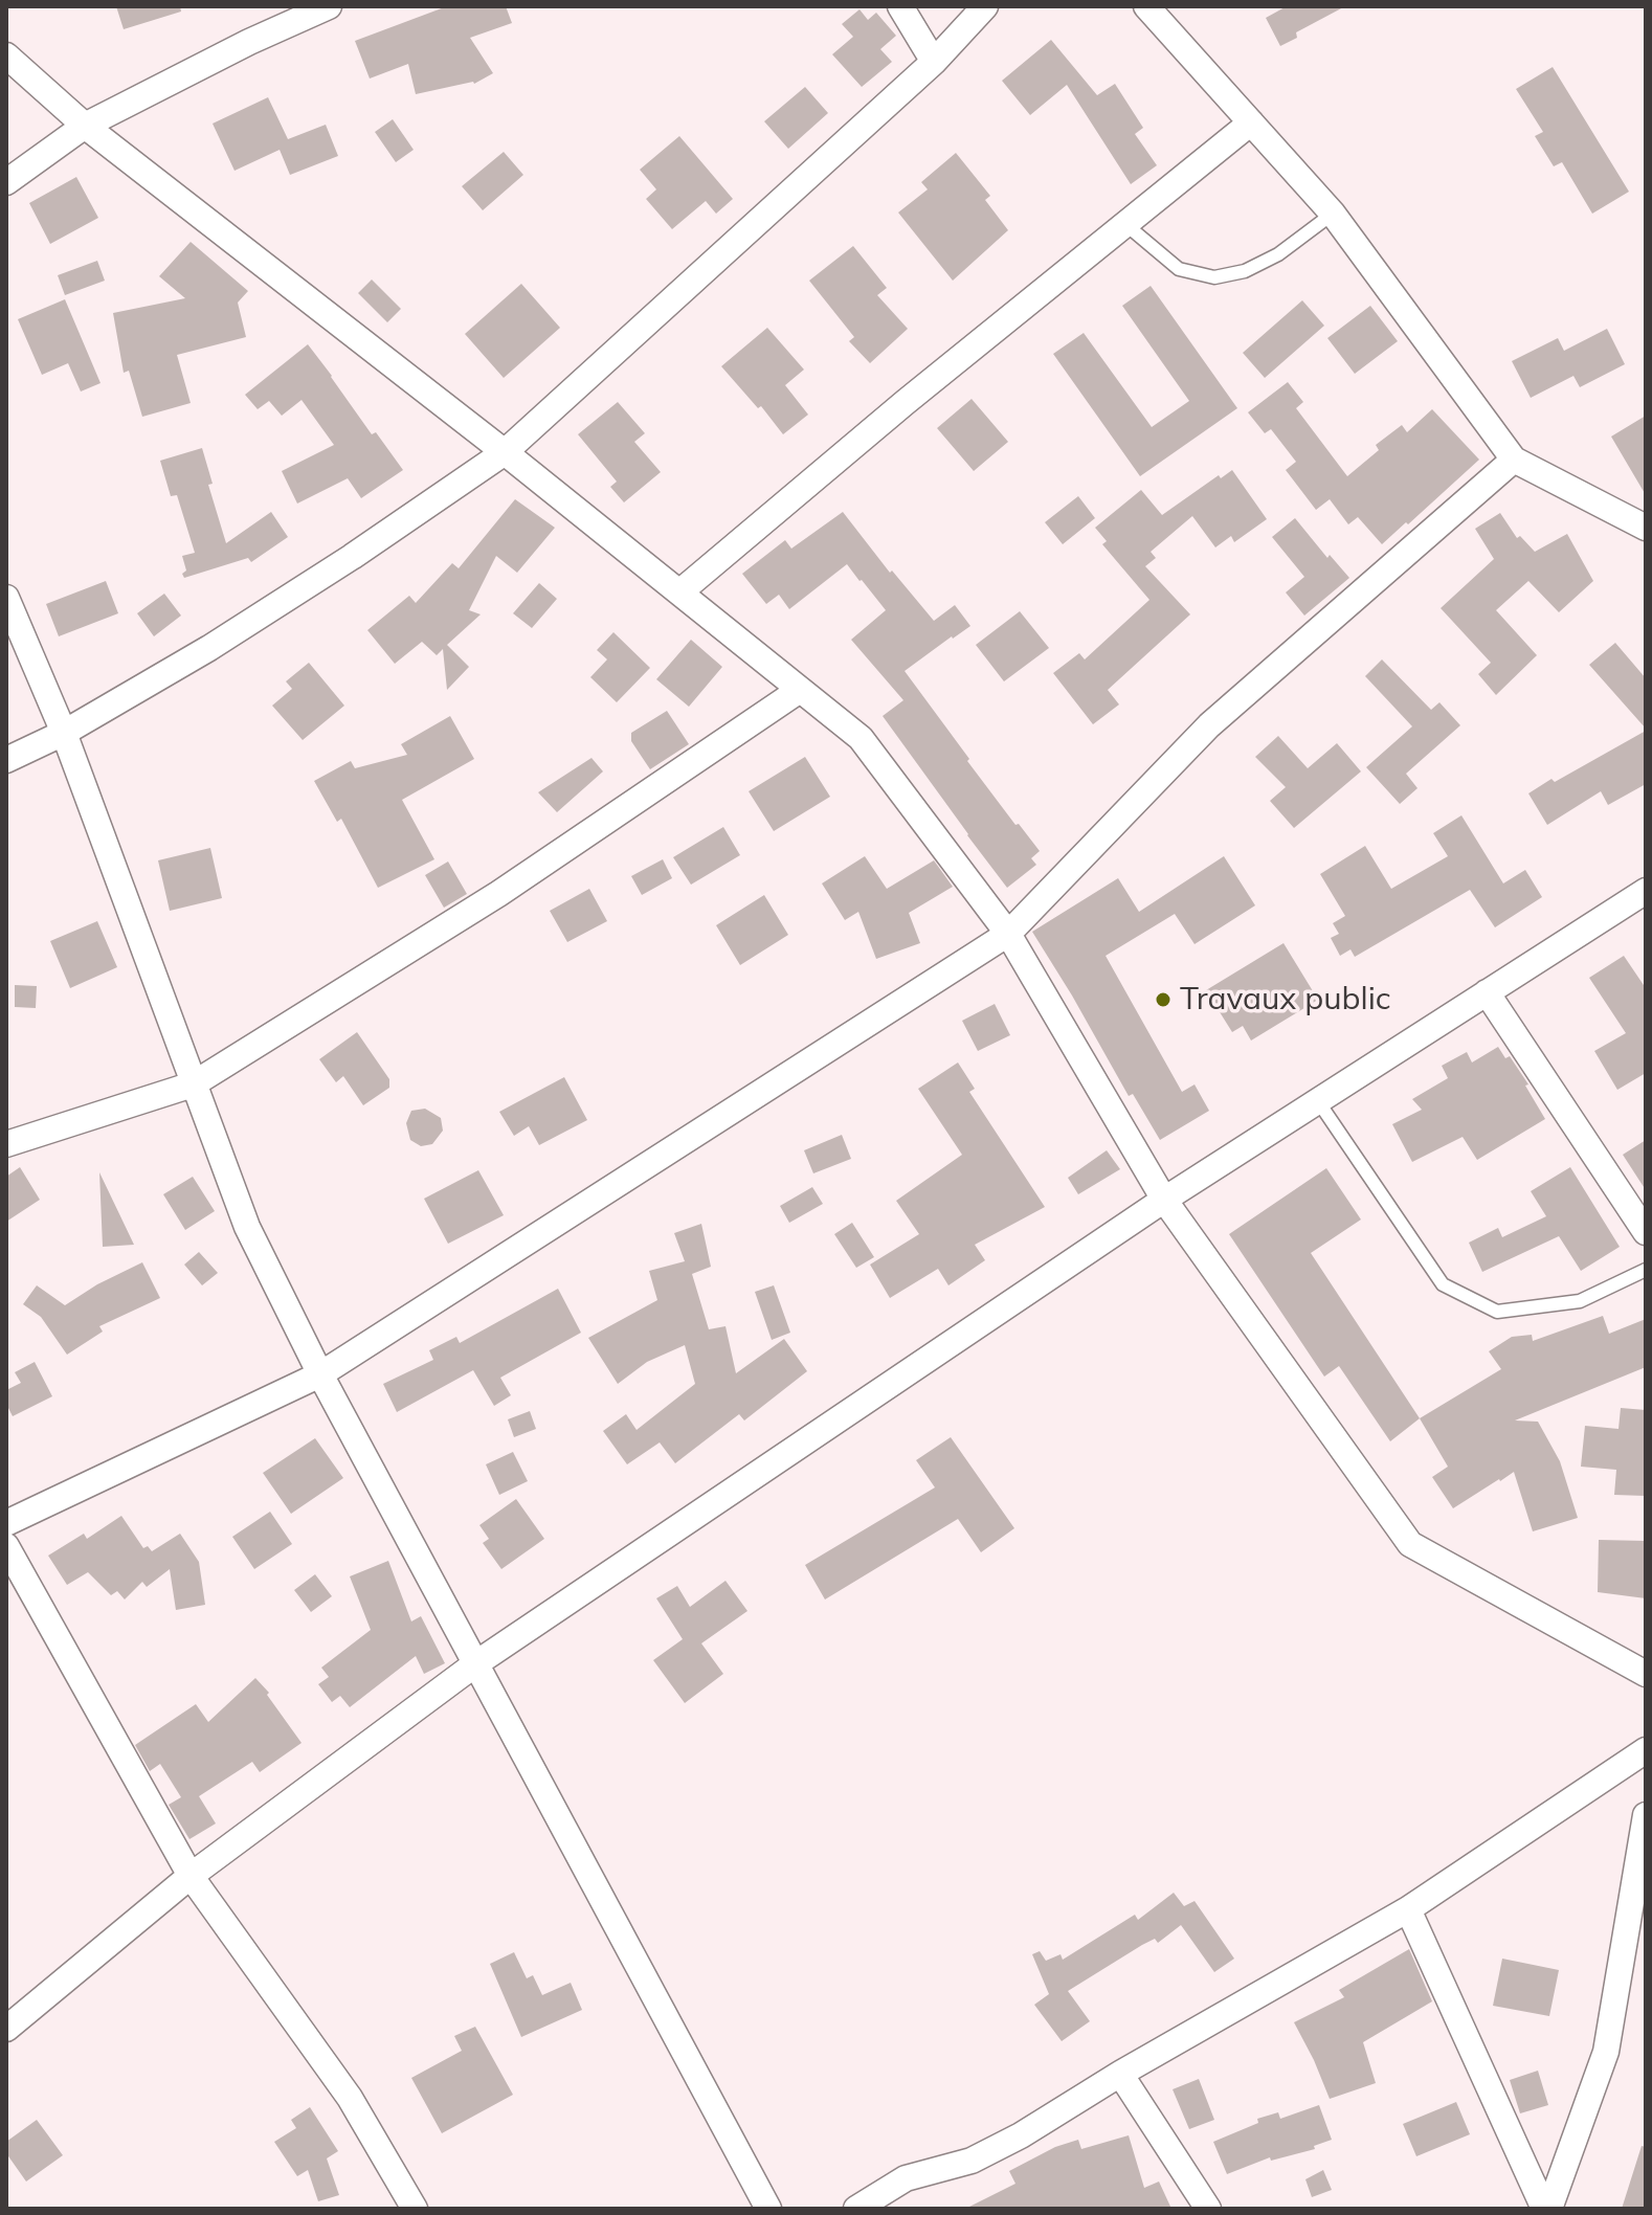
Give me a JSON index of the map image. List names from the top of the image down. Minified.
{"places":["Travaux public"]}
